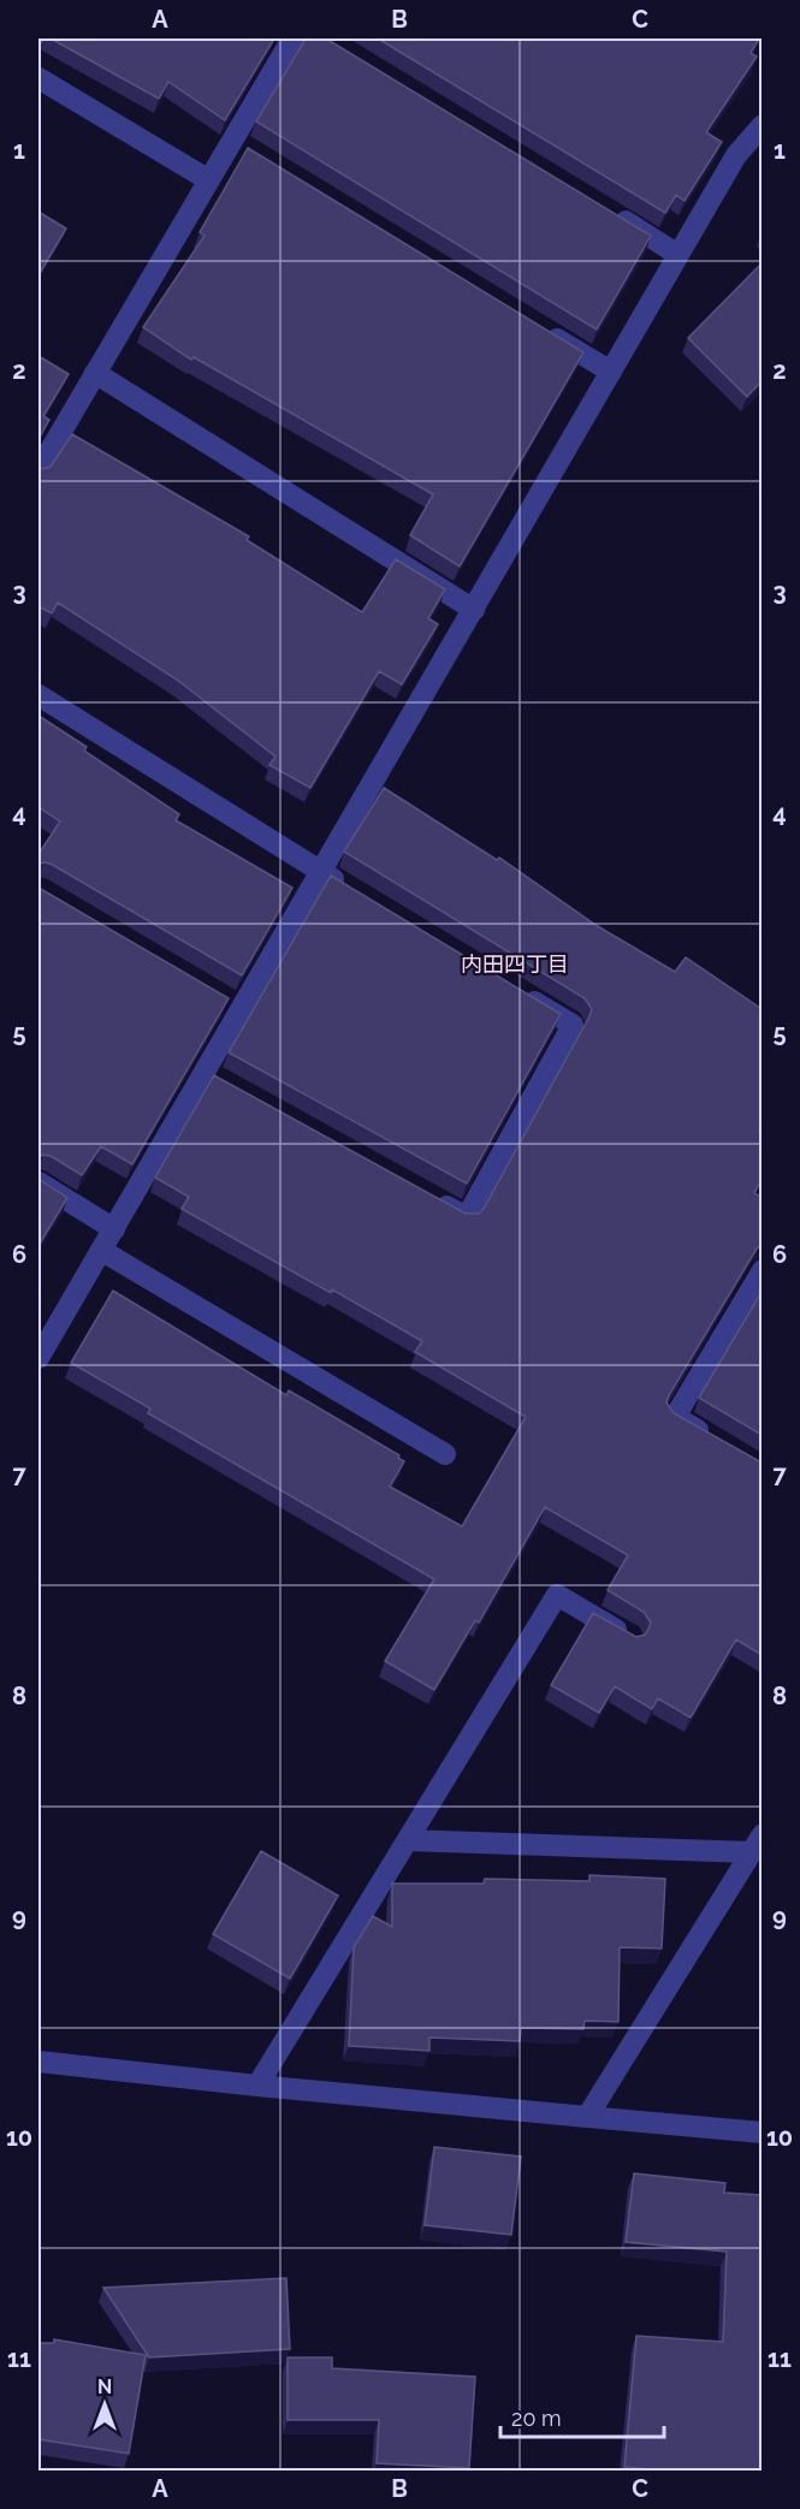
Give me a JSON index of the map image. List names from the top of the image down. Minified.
{"districts":["内田四丁目"],"scale_bar":"20 m","north":"top","grid":{"columns":["A","B","C"],"rows":["1","2","3","4","5","6","7","8","9","10","11"]}}
